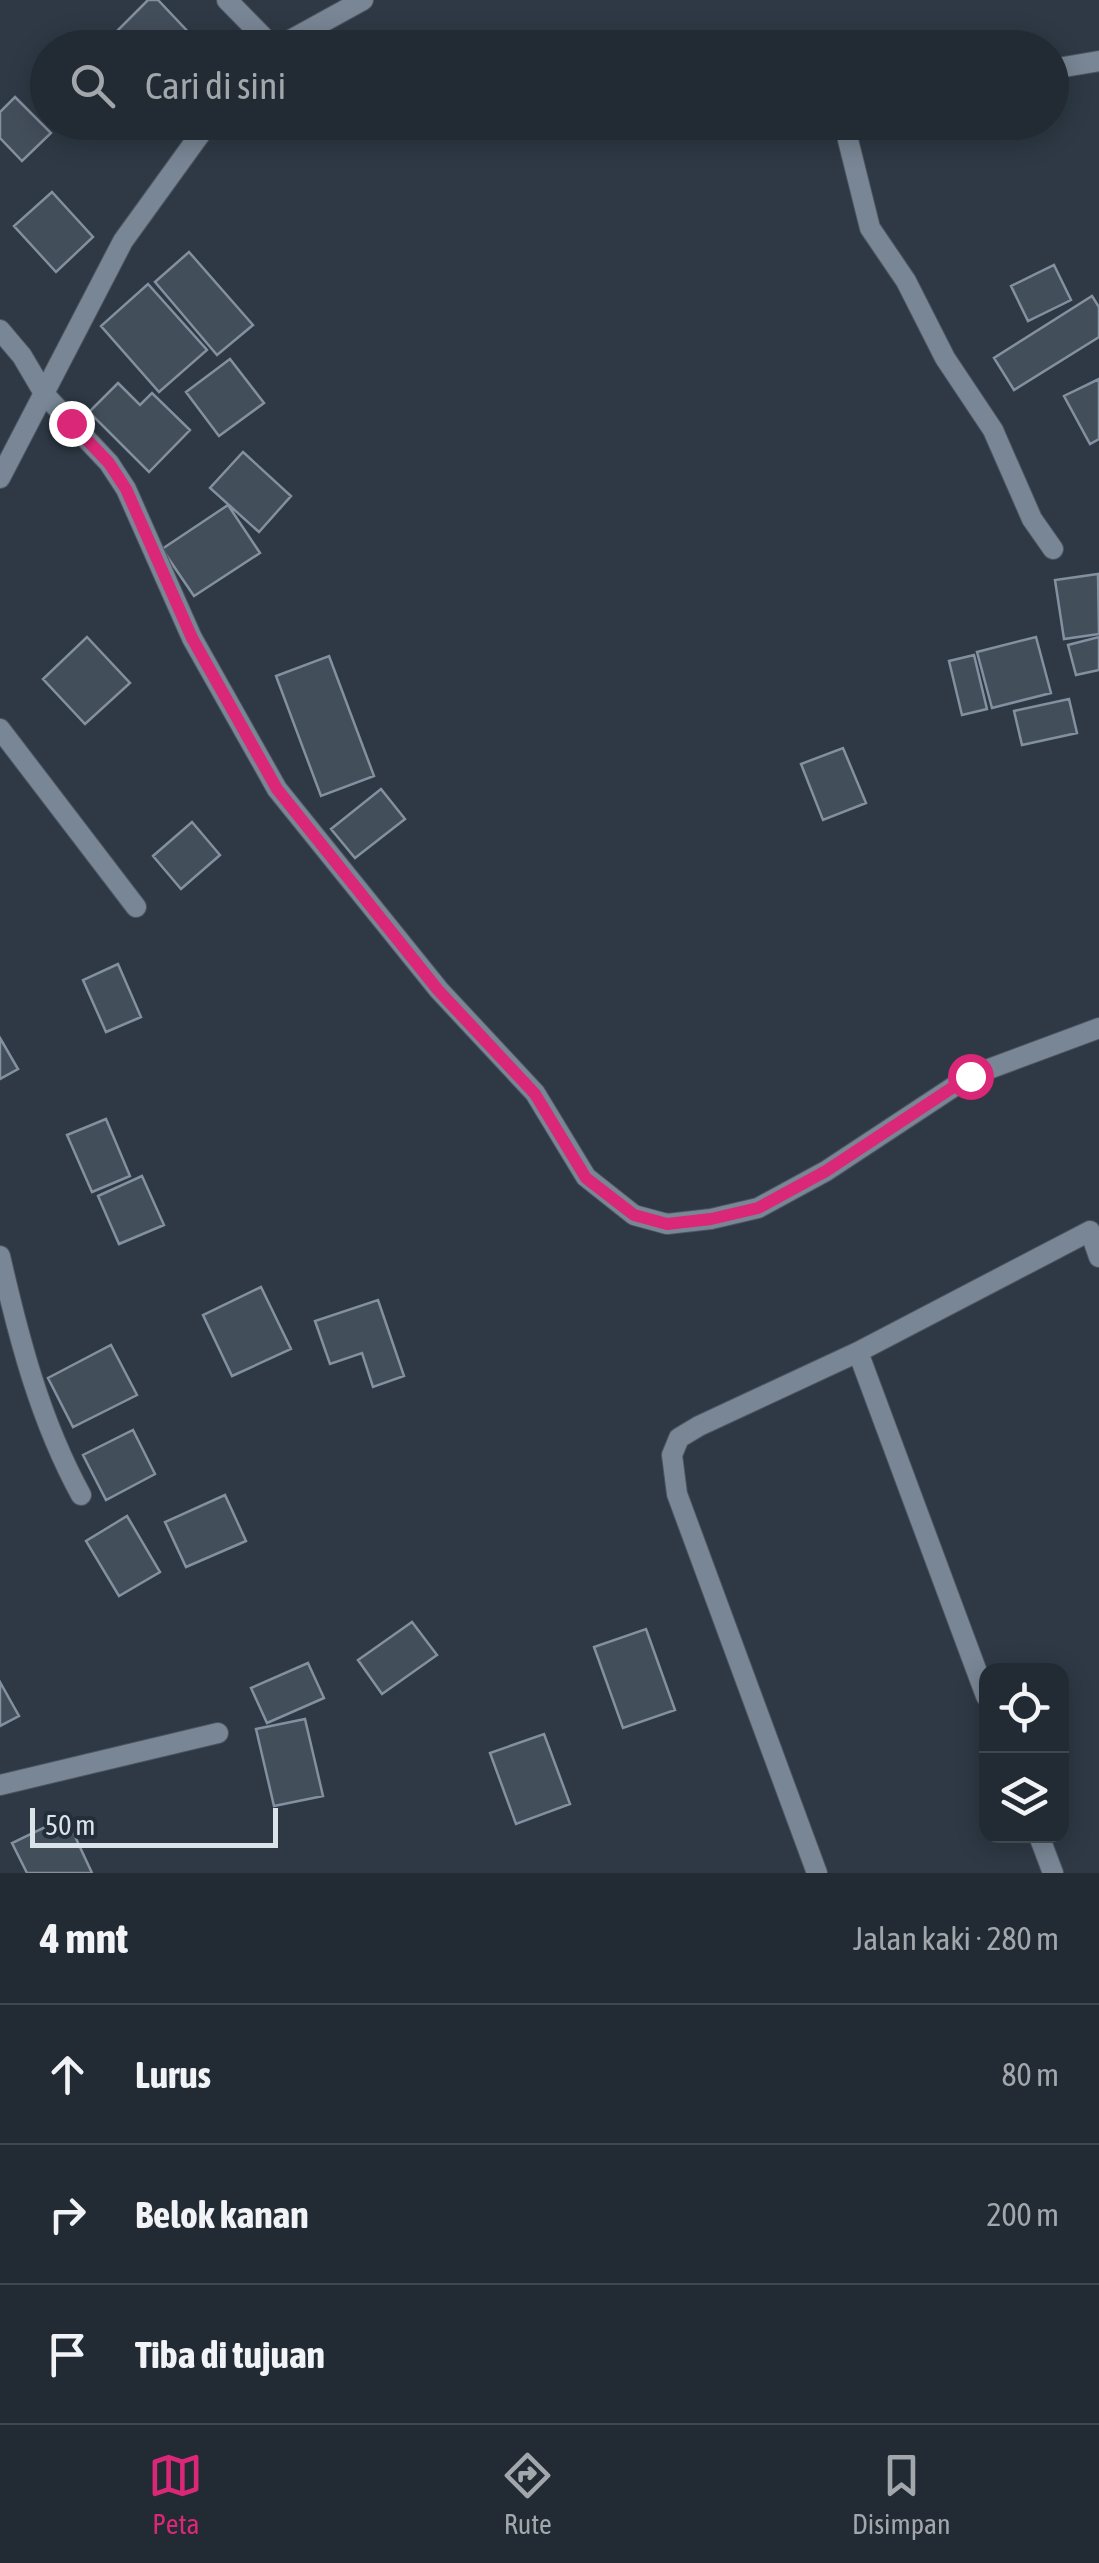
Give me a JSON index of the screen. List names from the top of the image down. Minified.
{"scale_bar":"50 m","page":{"search":"Cari di sini","scale":"50 m","heading":["4 mnt","Jalan kaki · 280 m"],"list":[["Lurus","80 m"],["Belok kanan","200 m"],"Tiba di tujuan"],"nav":["Peta","Rute","Disimpan"]}}
